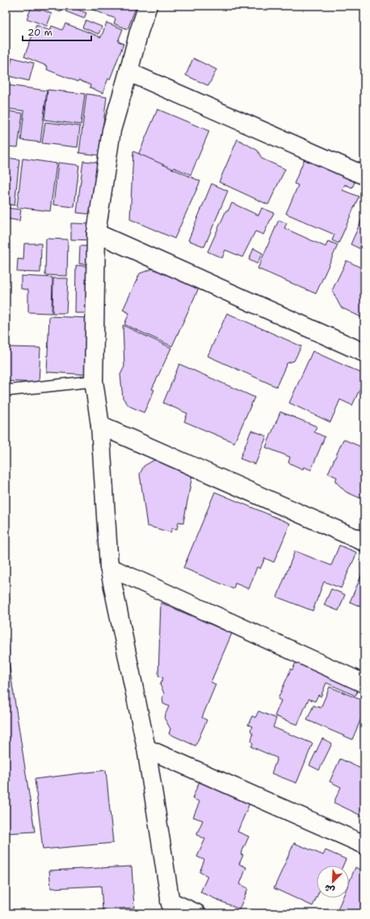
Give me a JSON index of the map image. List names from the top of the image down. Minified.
{"scale_bar":"20 m","north":"bottom left"}
